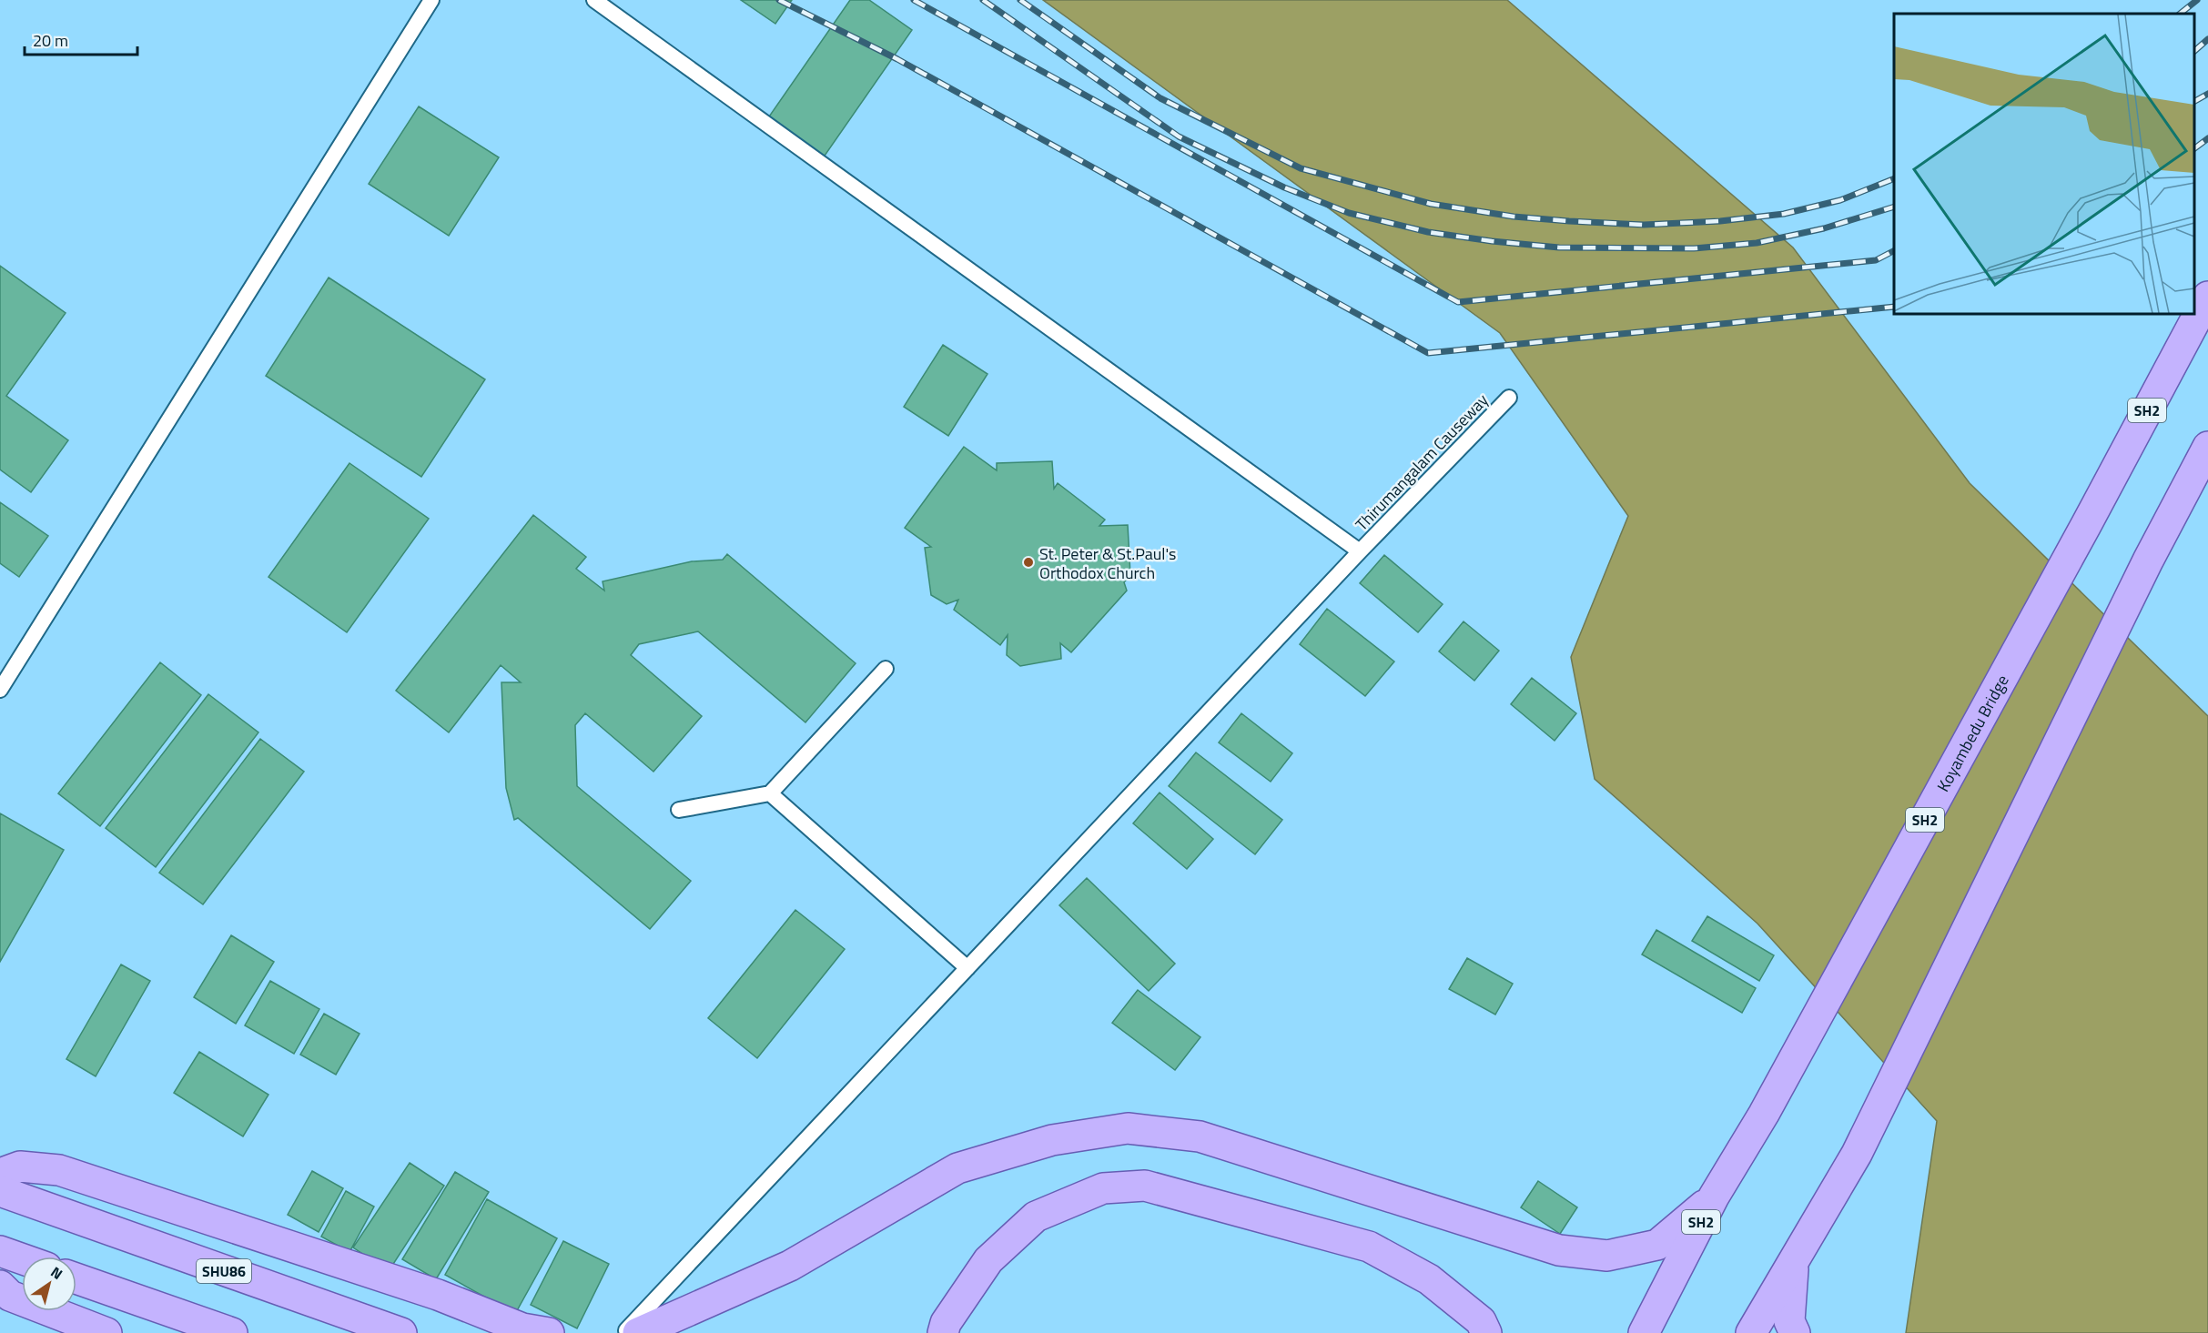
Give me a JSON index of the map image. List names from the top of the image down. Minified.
{"streets":{"main road":["SH2","Koyambedu Bridge","SHU86"],"lane":["Thirumangalam Causeway"]},"crossings":[["SH2","Koyambedu Bridge"]],"places":["St. Peter & St.Paul's Orthodox Church"],"scale_bar":"20 m","north":"top right"}
